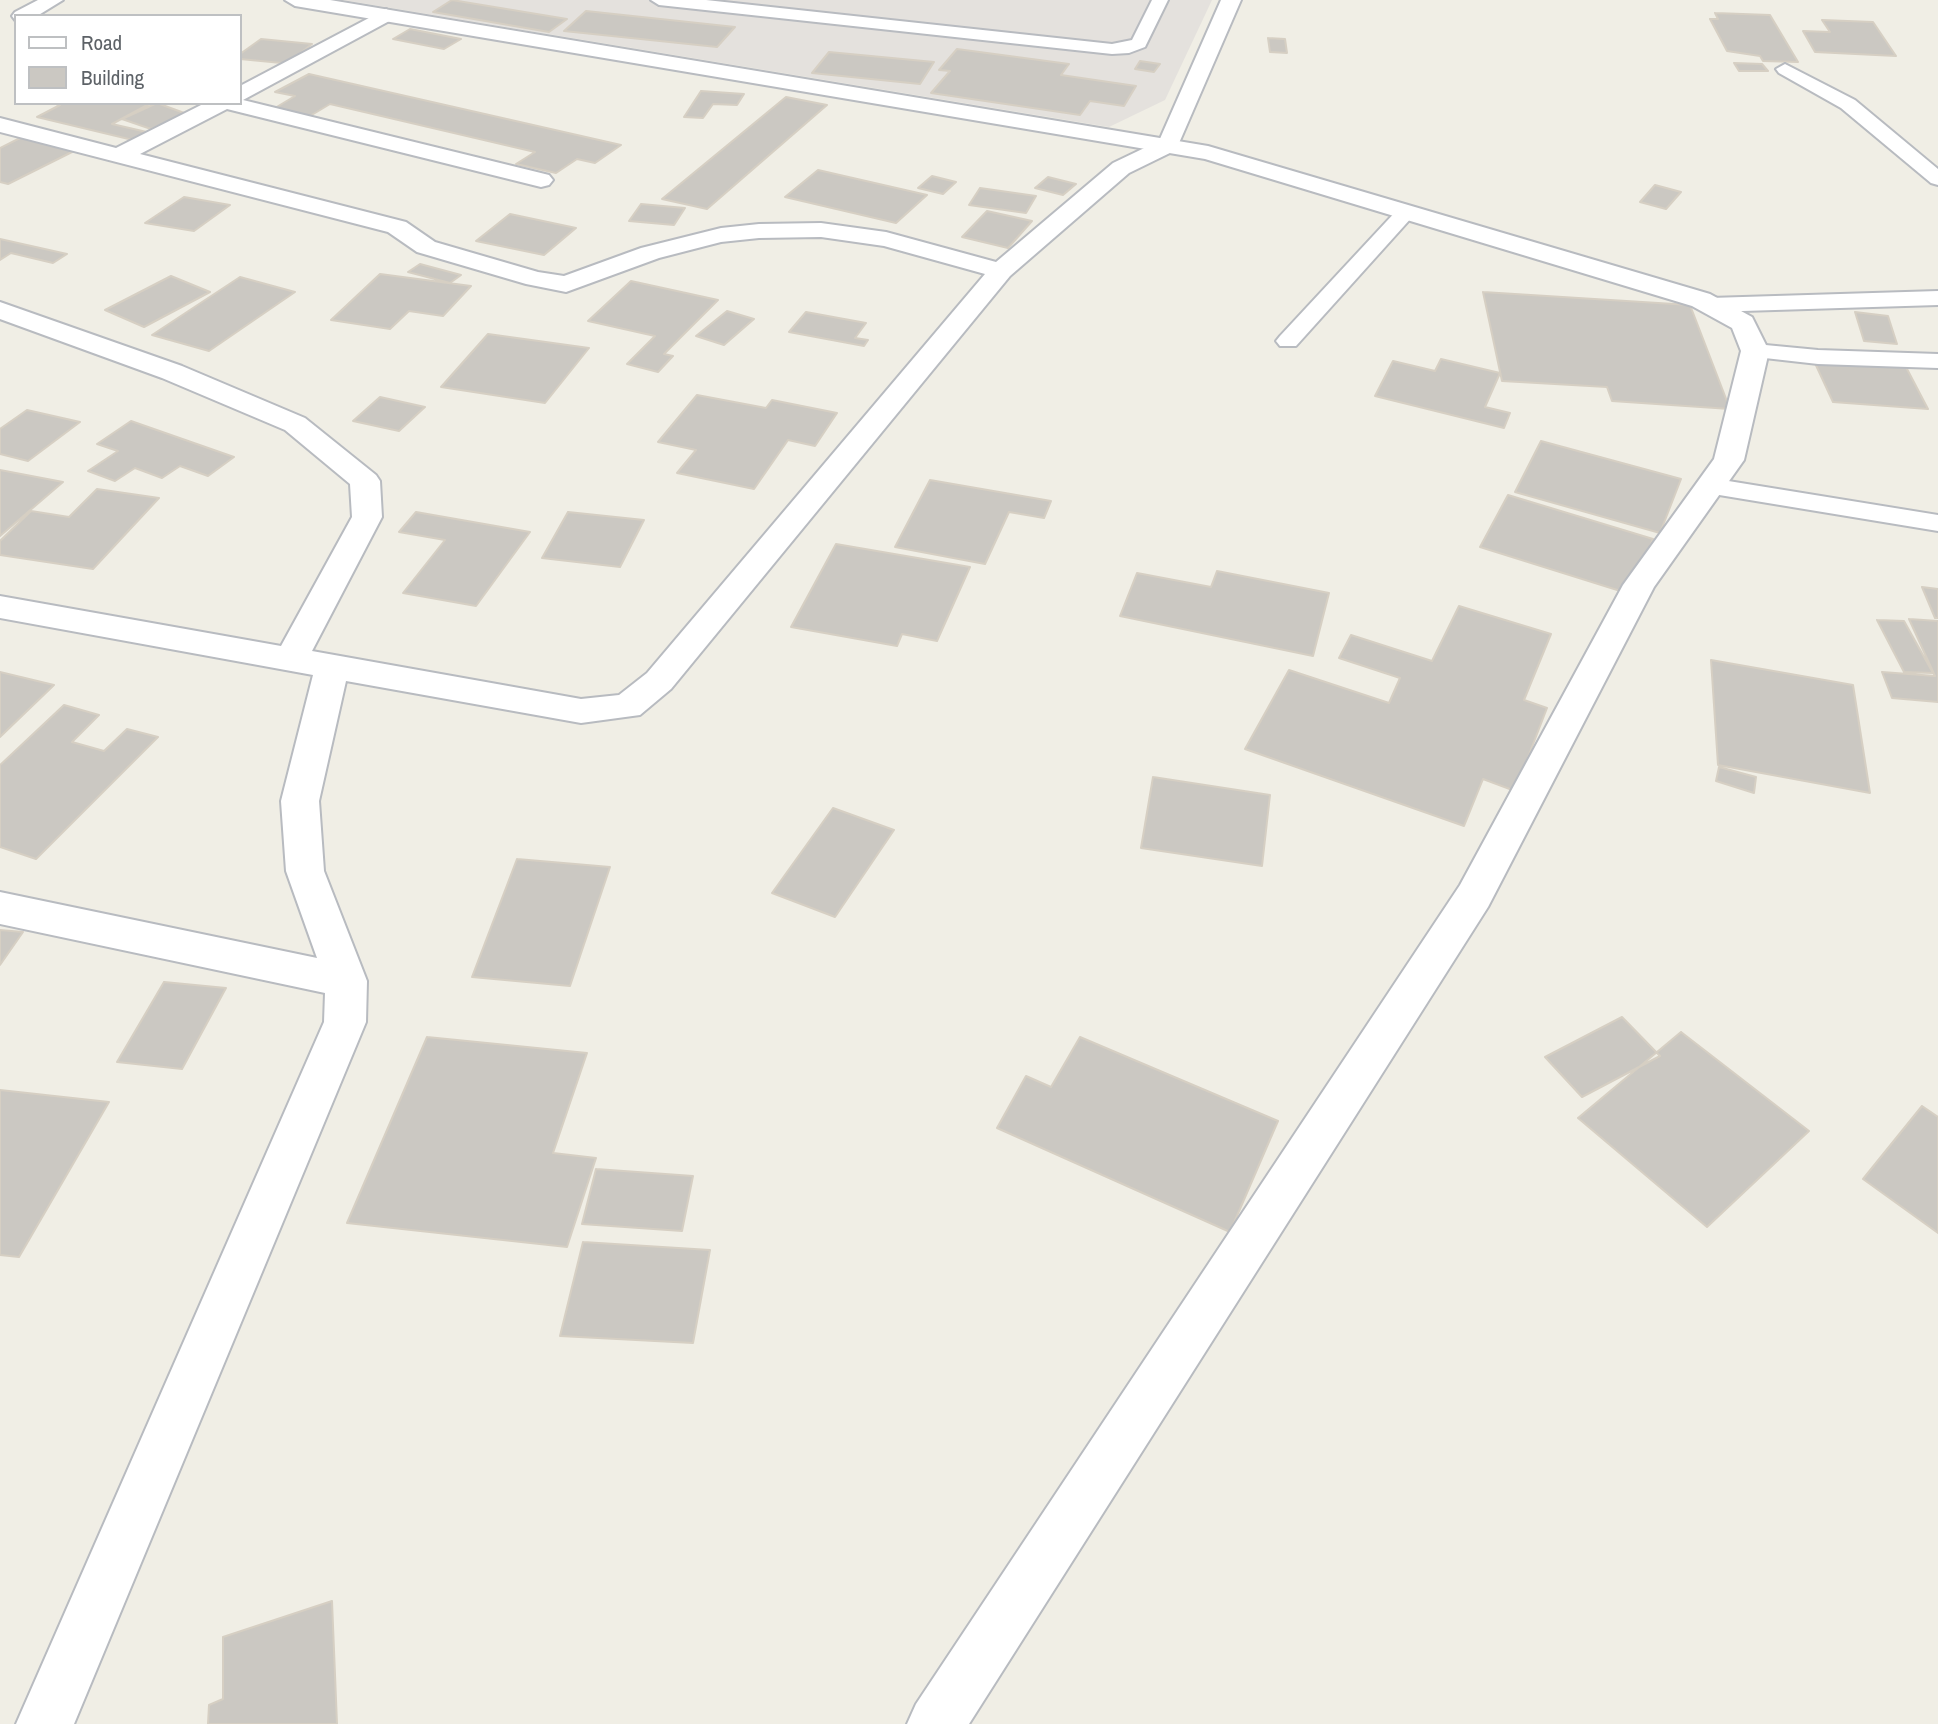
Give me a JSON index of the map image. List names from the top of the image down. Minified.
{"legend":["Road","Building"]}
